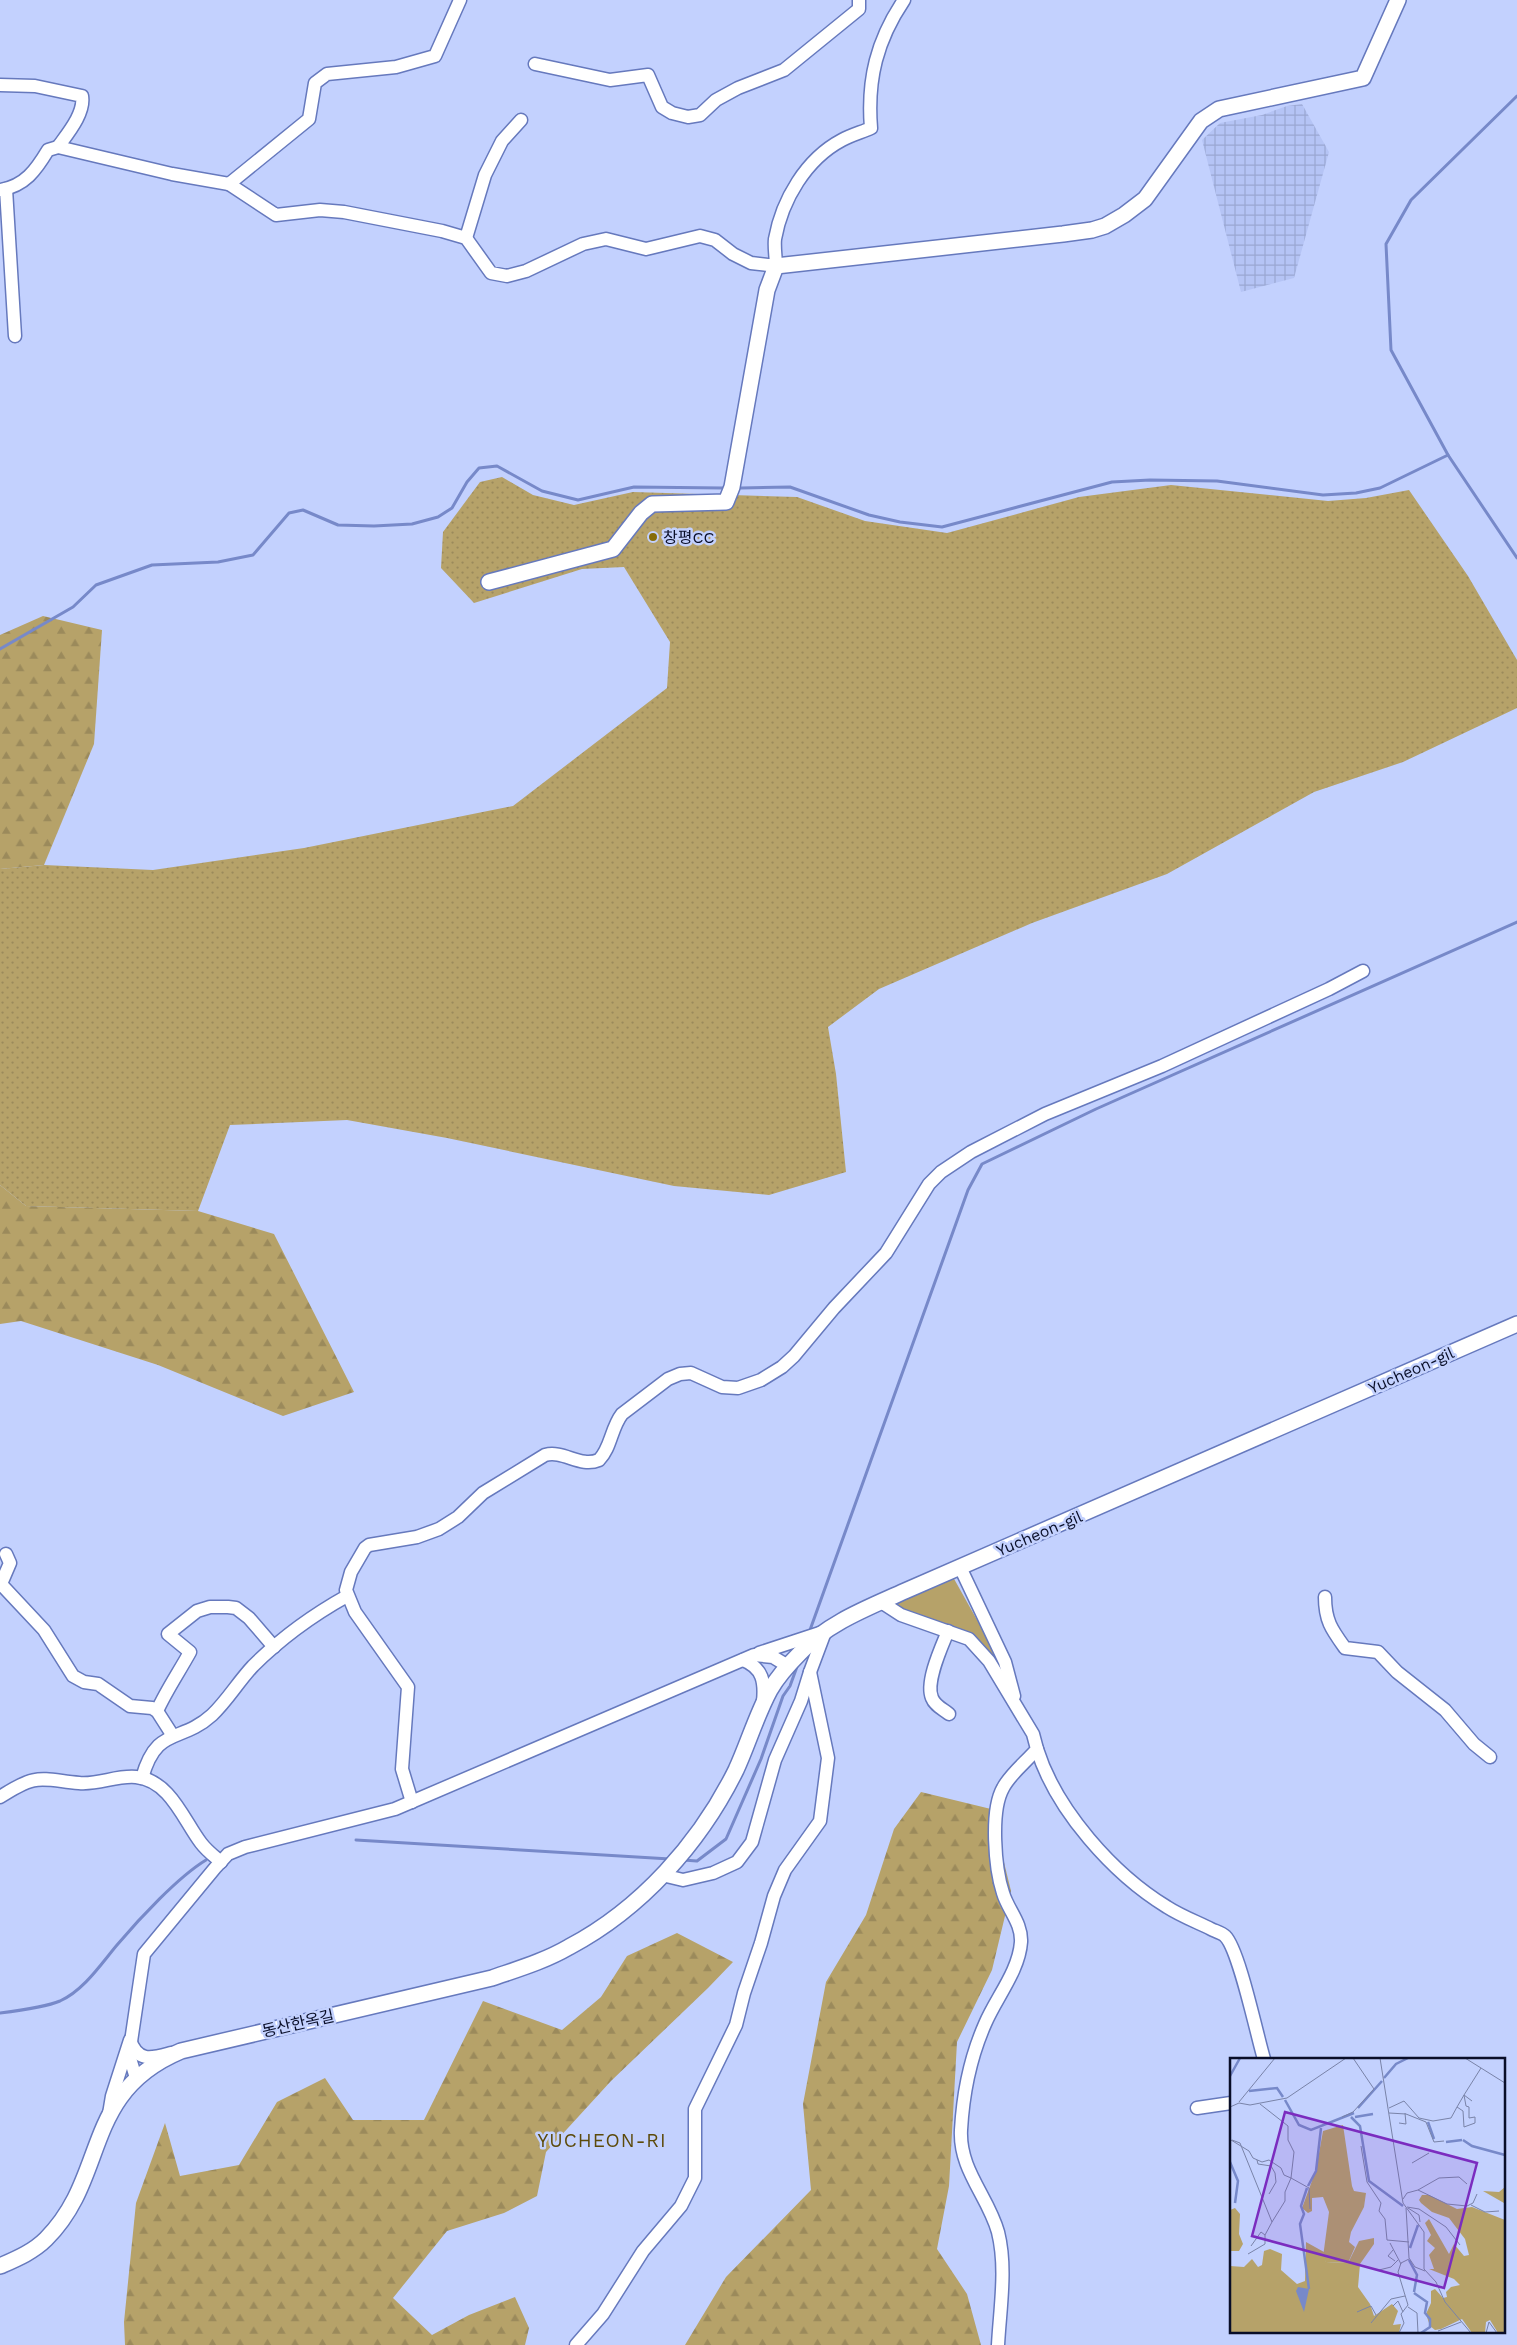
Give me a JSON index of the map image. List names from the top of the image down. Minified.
{"streets":{"street":["Yucheon-gil","동산한옥길"]},"crossings":[["Yucheon-gil","동산한옥길"]],"districts":["YUCHEON-RI"],"places":["창평CC"]}
